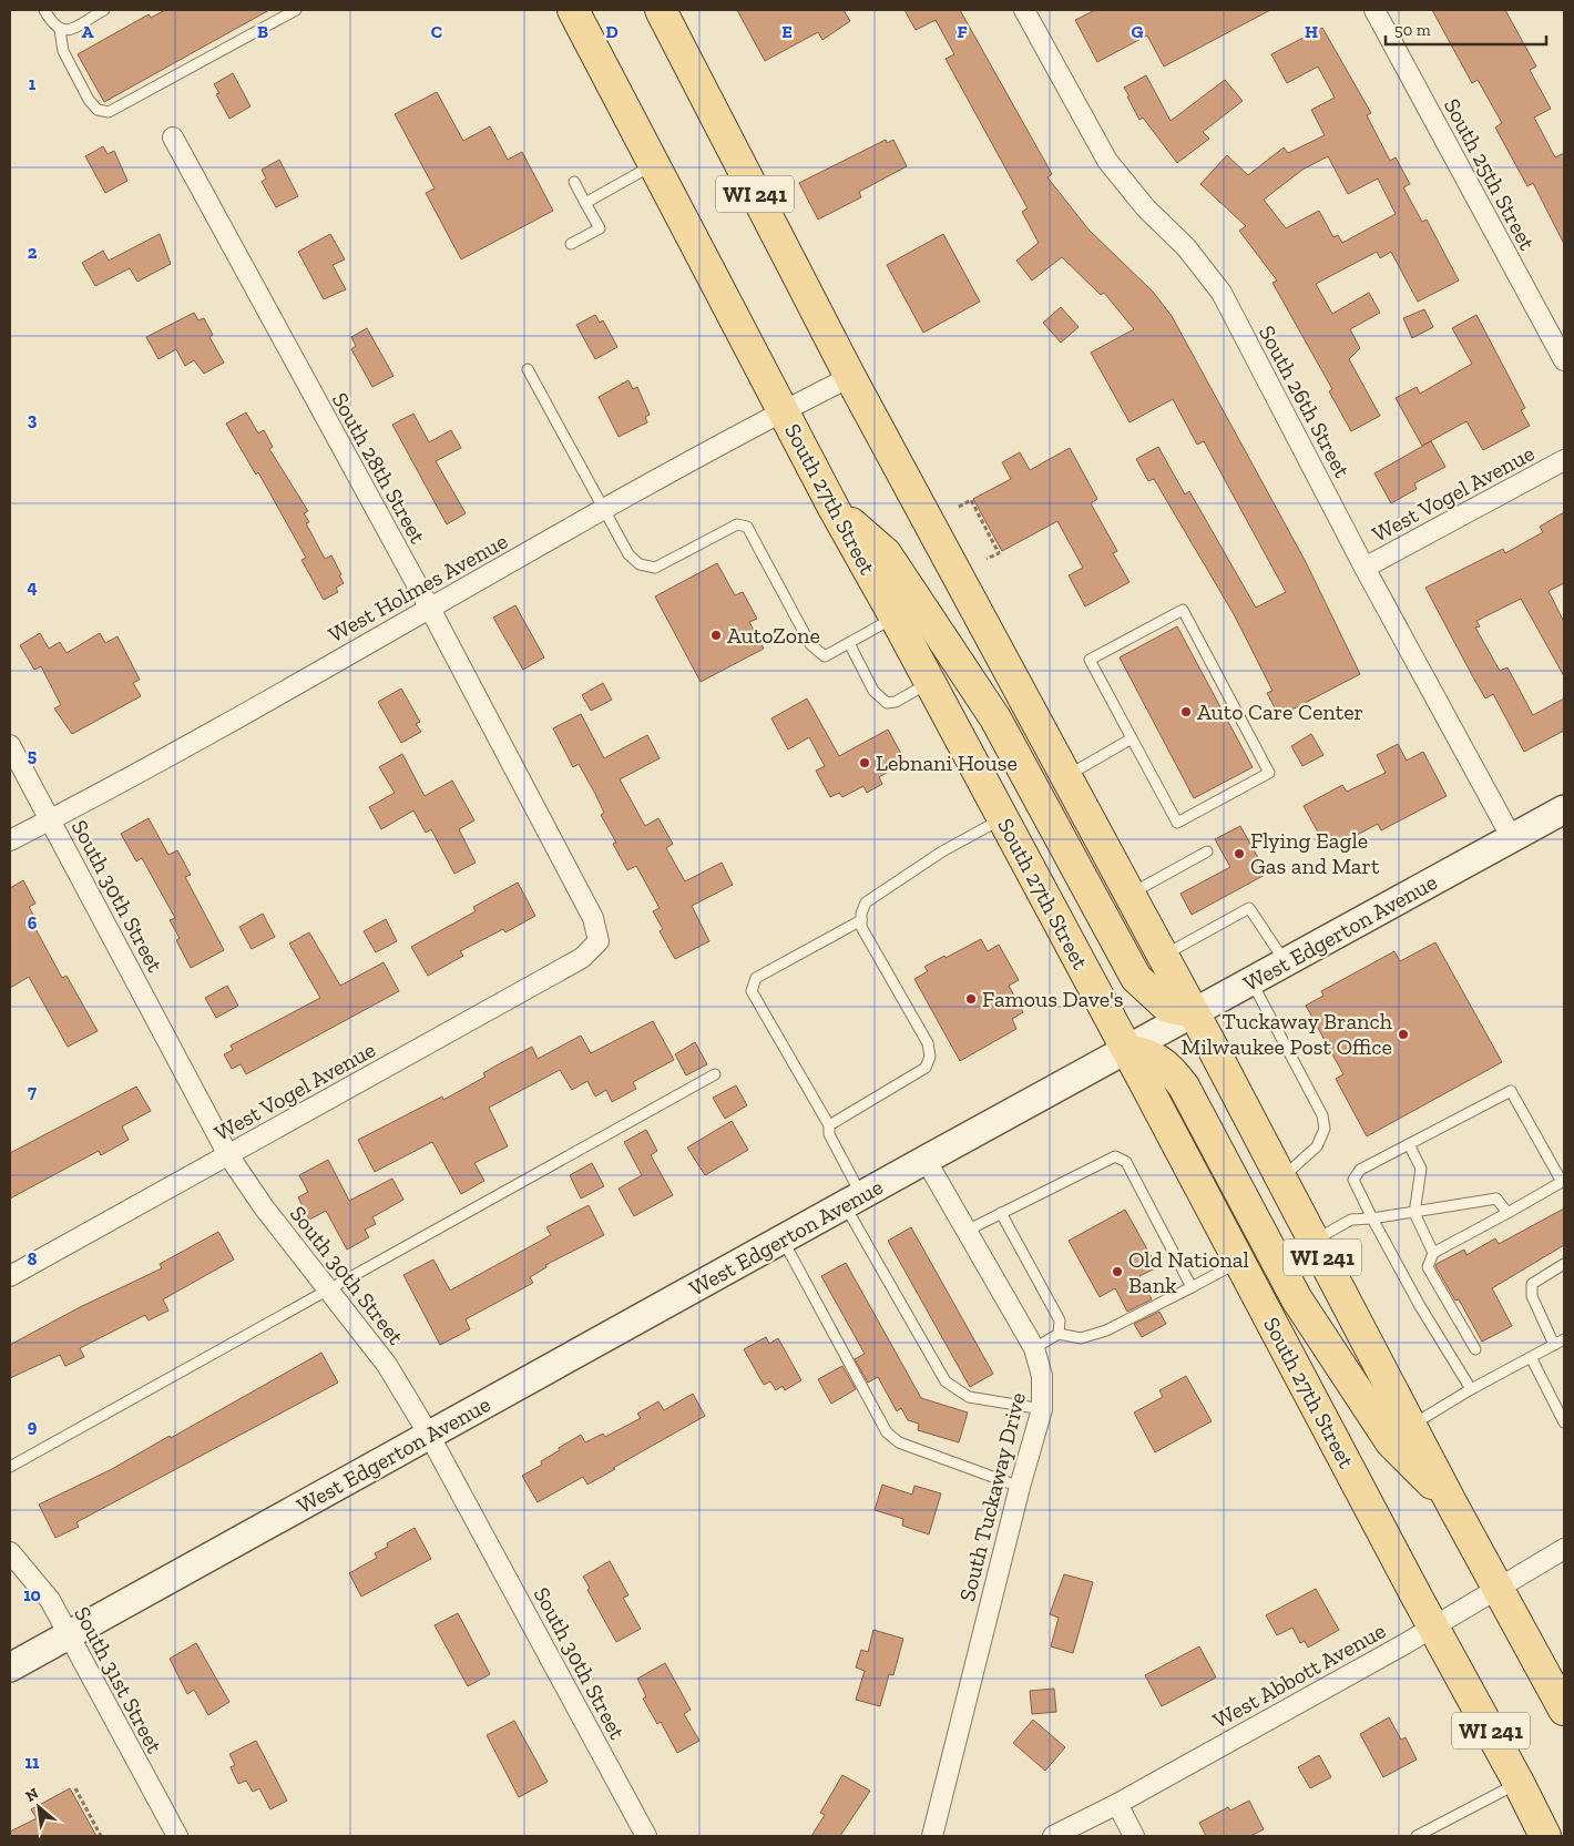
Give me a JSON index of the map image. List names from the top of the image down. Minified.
{"streets":{"main road":["WI 241","South 27th Street"],"street":["South 25th Street","South 26th Street","South 28th Street","West Vogel Avenue","West Holmes Avenue","South 30th Street","West Edgerton Avenue","South Tuckaway Drive","West Abbott Avenue","South 31st Street"]},"crossings":[["WI 241","West Holmes Avenue"],["WI 241","West Edgerton Avenue"],["WI 241","West Abbott Avenue"],["South 26th Street","West Vogel Avenue"],["South 26th Street","West Edgerton Avenue"],["South 28th Street","West Vogel Avenue"],["South 28th Street","West Holmes Avenue"],["West Vogel Avenue","South 30th Street"],["South 27th Street","West Holmes Avenue"],["South 27th Street","West Edgerton Avenue"],["South 27th Street","West Abbott Avenue"],["West Holmes Avenue","South 30th Street"],["South 30th Street","West Edgerton Avenue"],["West Edgerton Avenue","South Tuckaway Drive"],["West Edgerton Avenue","South 31st Street"]],"places":["AutoZone","Auto Care Center","Lebnani House","Flying Eagle Gas and Mart","Famous Dave's","Tuckaway Branch Milwaukee Post Office","Old National Bank"],"scale_bar":"50 m","north":"top left","grid":{"columns":["A","B","C","D","E","F","G","H"],"rows":["1","2","3","4","5","6","7","8","9","10","11"]}}
